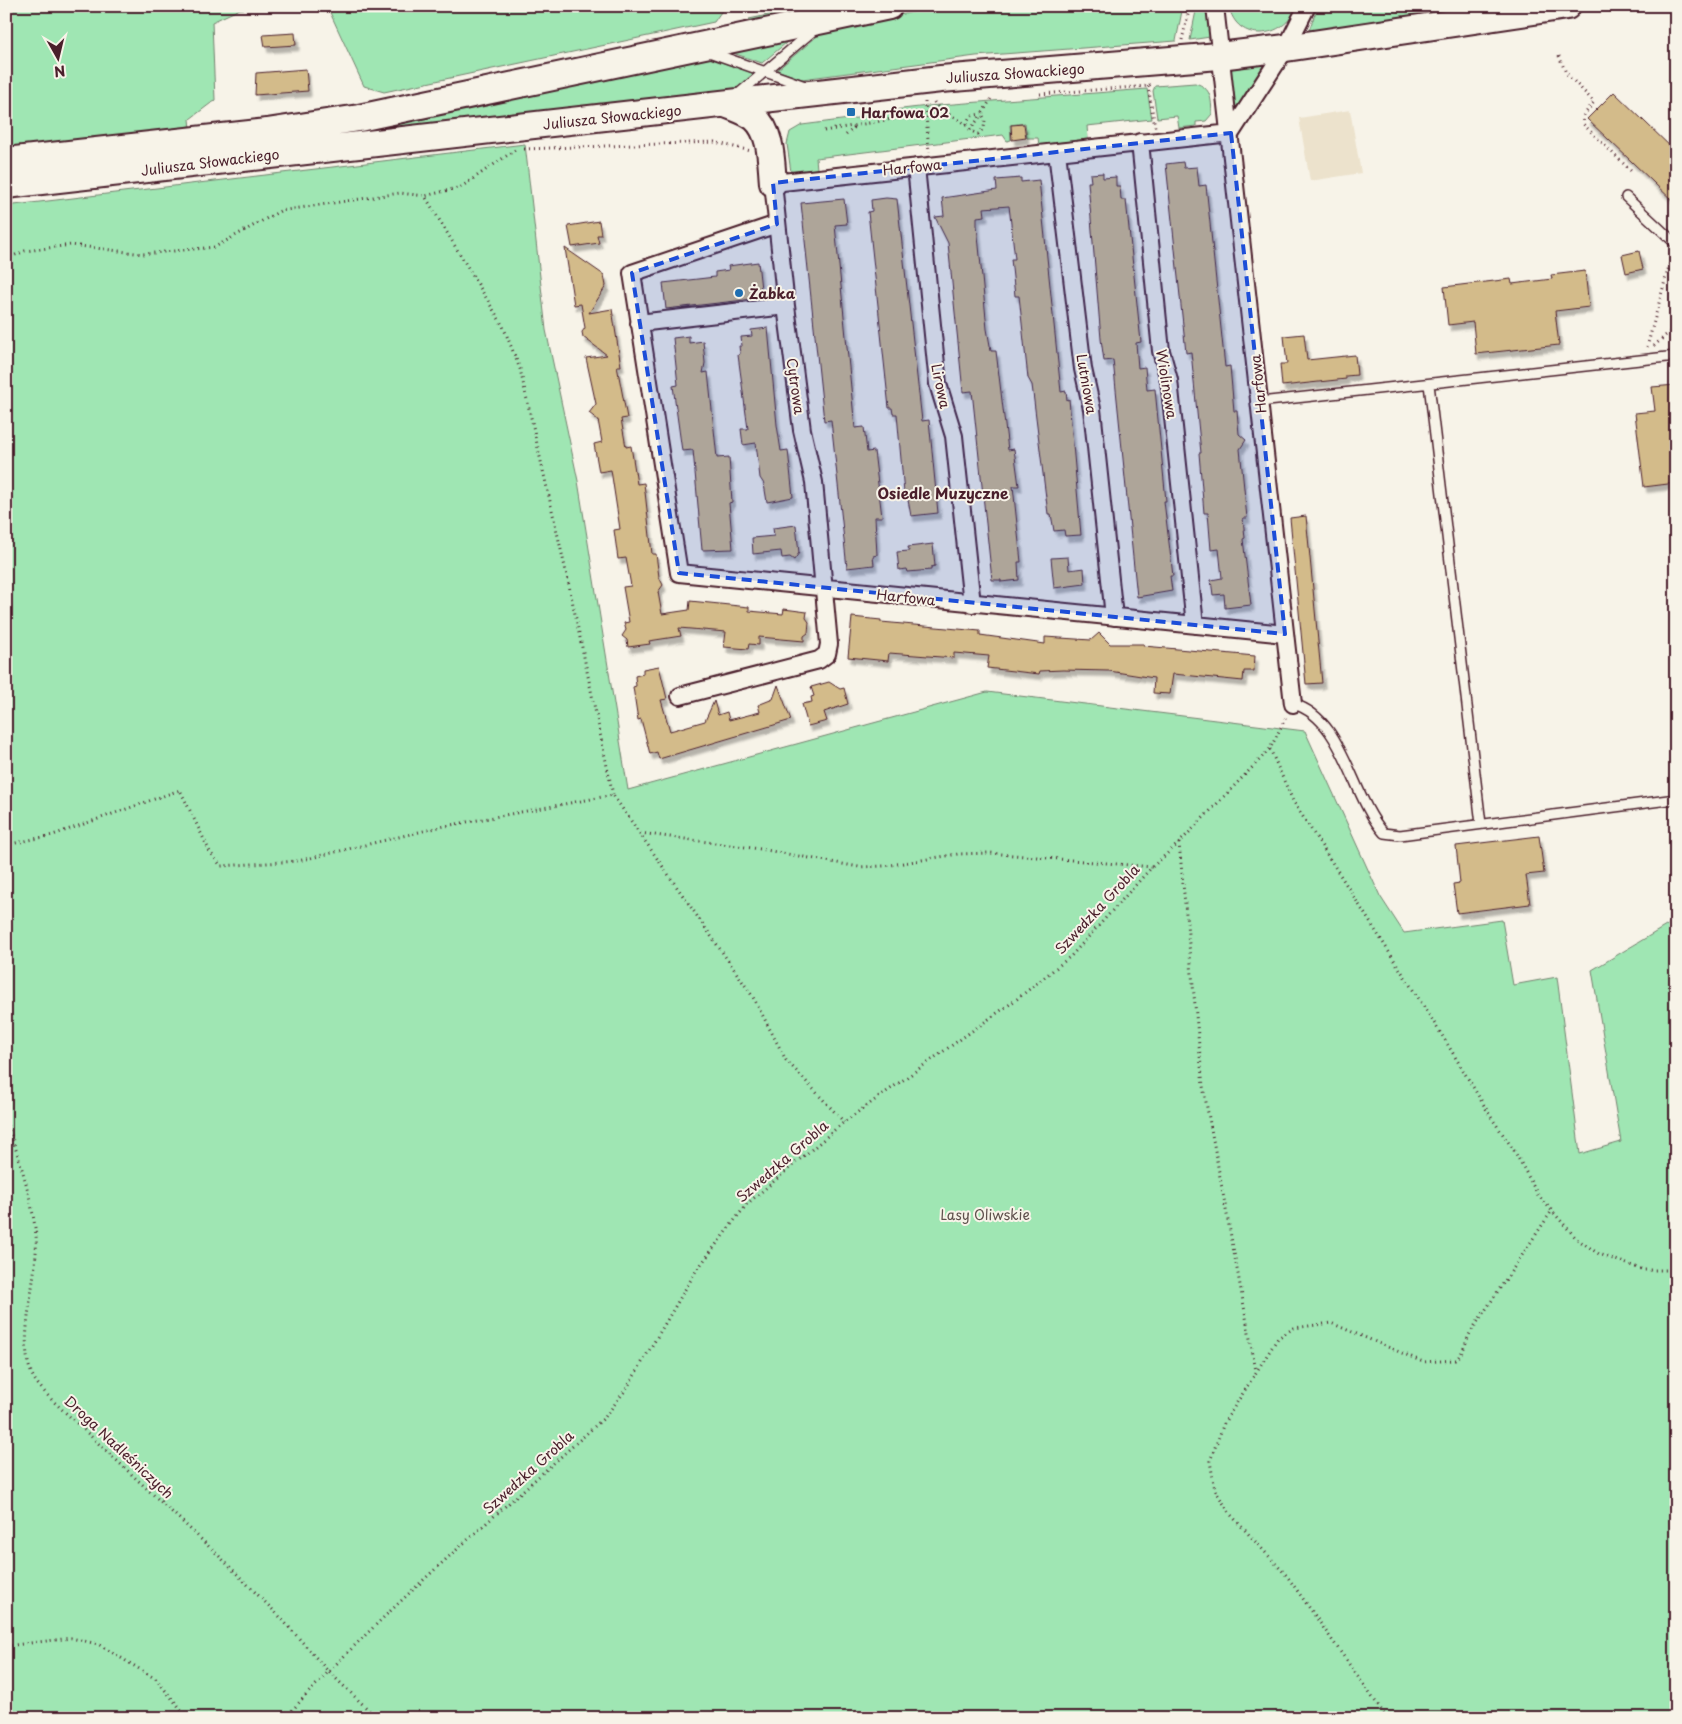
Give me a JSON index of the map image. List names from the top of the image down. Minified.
{"streets":{"main road":["Juliusza Słowackiego"],"street":["Harfowa","Lutniowa","Wiolinowa","Cytrowa","Lirowa"],"path":["Szwedzka Grobla","Droga Nadleśniczych"]},"crossings":[["Juliusza Słowackiego","Harfowa"],["Harfowa","Lutniowa"],["Harfowa","Wiolinowa"],["Harfowa","Cytrowa"],["Harfowa","Lirowa"],["Harfowa","Szwedzka Grobla"],["Szwedzka Grobla","Droga Nadleśniczych"]],"districts":["Osiedle Muzyczne"],"parks":["Lasy Oliwskie"],"places":{"transit":["Harfowa 02"],"other":["Żabka"]},"north":"bottom"}
